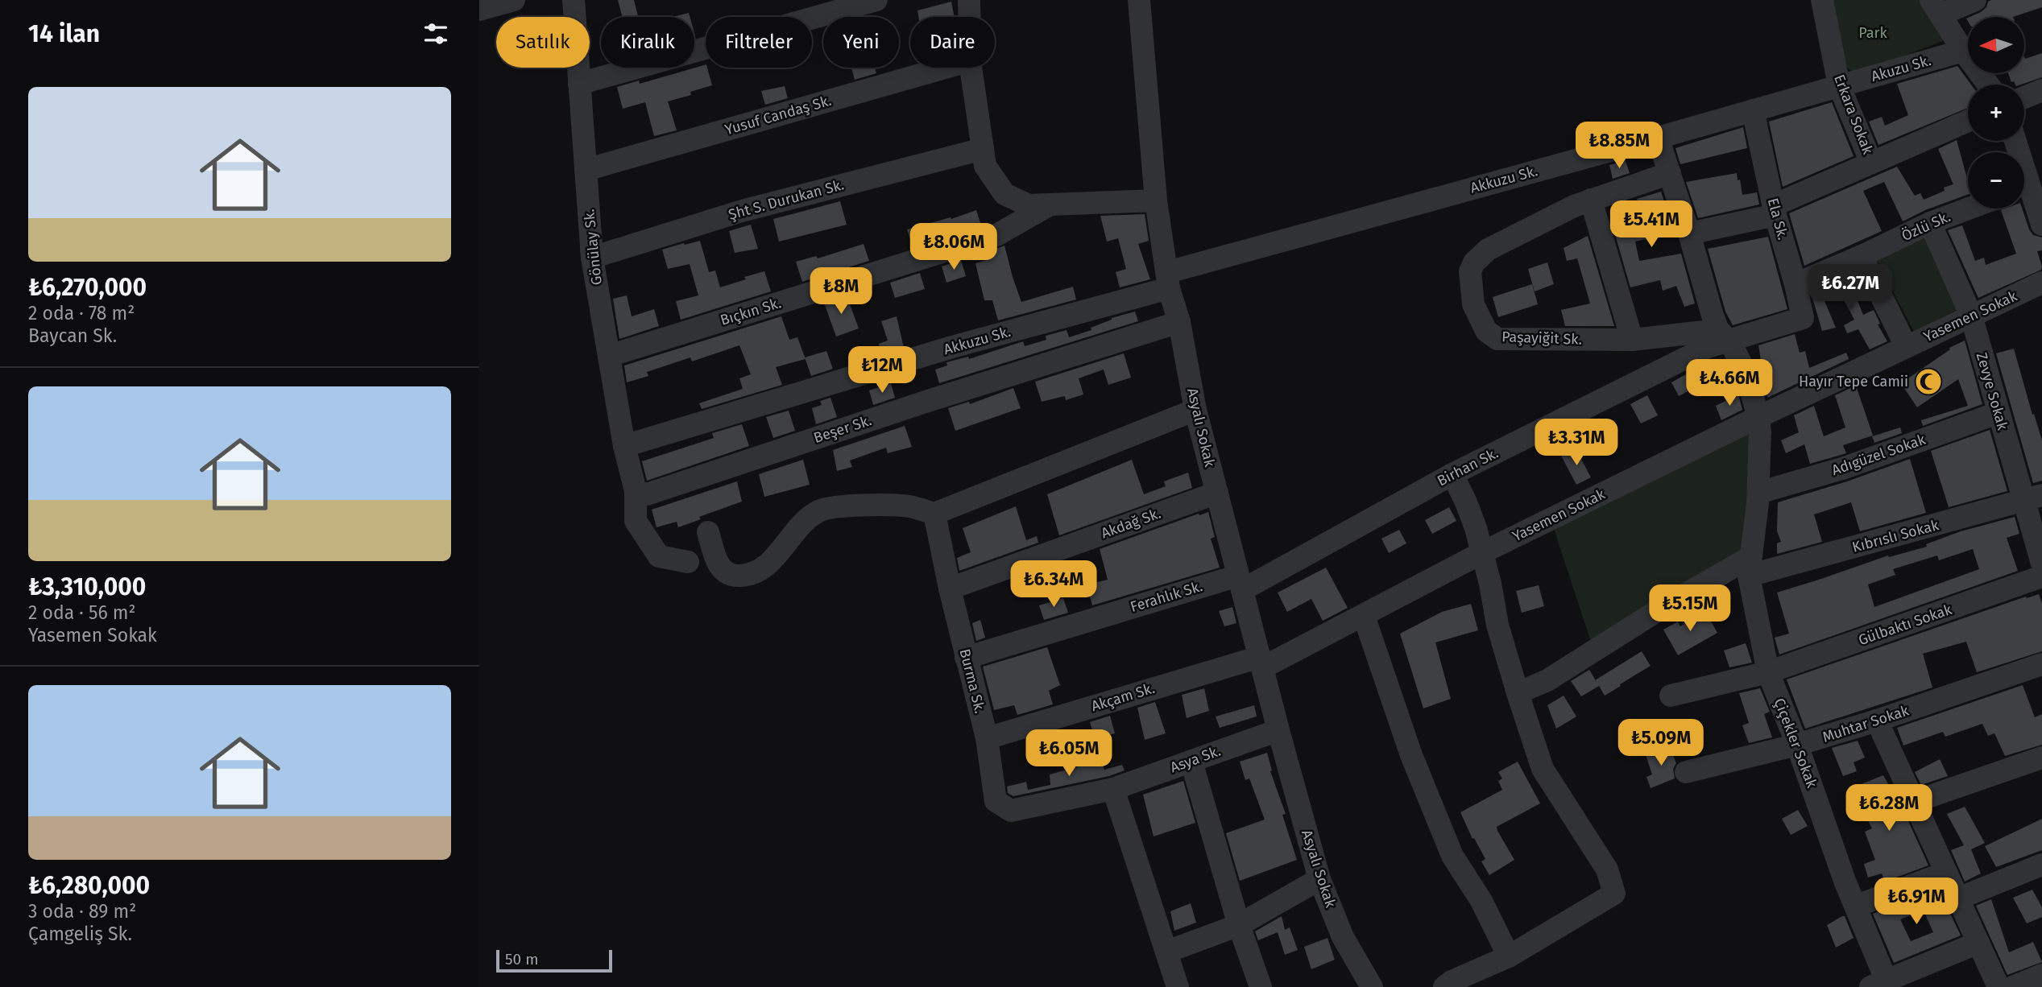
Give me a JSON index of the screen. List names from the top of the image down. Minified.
{"streets":{"street":["Akuzu Sk.","Erkara Sokak","Yusuf Candaş Sk.","Akkuzu Sk.","Şht S. Durukan Sk.","Ela Sk.","Özlü Sk.","Gönülay Sk.","Bıçkın Sk.","Yasemen Sokak","Paşayiğit Sk.","Zevye Sokak","Asyalı Sokak","Beşer Sk.","Adıgüzel Sokak","Birhan Sk.","Akdağ Sk.","Kıbrıslı Sokak","Ferahlık Sk.","Gülbaktı Sokak","Burma Sk.","Akçam Sk.","Muhtar Sokak","Çiçekler Sokak","Asya Sk."]},"crossings":[["Akuzu Sk.","Erkara Sokak"],["Akuzu Sk.","Akkuzu Sk."],["Erkara Sokak","Akkuzu Sk."],["Yusuf Candaş Sk.","Gönülay Sk."],["Akkuzu Sk.","Ela Sk."],["Akkuzu Sk.","Gönülay Sk."],["Akkuzu Sk.","Asyalı Sokak"],["Akkuzu Sk.","Çiçekler Sokak"],["Şht S. Durukan Sk.","Gönülay Sk."],["Ela Sk.","Özlü Sk."],["Ela Sk.","Paşayiğit Sk."],["Ela Sk.","Birhan Sk."],["Ela Sk.","Çiçekler Sokak"],["Özlü Sk.","Zevye Sokak"],["Gönülay Sk.","Bıçkın Sk."],["Gönülay Sk.","Beşer Sk."],["Yasemen Sokak","Zevye Sokak"],["Yasemen Sokak","Asyalı Sokak"],["Yasemen Sokak","Akçam Sk."],["Yasemen Sokak","Çiçekler Sokak"],["Paşayiğit Sk.","Birhan Sk."],["Paşayiğit Sk.","Çiçekler Sokak"],["Zevye Sokak","Adıgüzel Sokak"],["Zevye Sokak","Kıbrıslı Sokak"],["Asyalı Sokak","Beşer Sk."],["Asyalı Sokak","Birhan Sk."],["Asyalı Sokak","Akdağ Sk."],["Asyalı Sokak","Ferahlık Sk."],["Asyalı Sokak","Akçam Sk."],["Asyalı Sokak","Asya Sk."],["Adıgüzel Sokak","Çiçekler Sokak"],["Birhan Sk.","Ferahlık Sk."],["Birhan Sk.","Çiçekler Sokak"],["Akdağ Sk.","Burma Sk."],["Kıbrıslı Sokak","Çiçekler Sokak"],["Ferahlık Sk.","Burma Sk."],["Gülbaktı Sokak","Çiçekler Sokak"],["Burma Sk.","Akçam Sk."],["Burma Sk.","Asya Sk."],["Muhtar Sokak","Çiçekler Sokak"]],"parks":["Park"],"places":{"mosque":["Hayır Tepe Camii"]},"scale_bar":"50 m","north":"left","page":{"heading":"14 ilan","map_buttons":["+","−"],"chip":["Satılık","Kiralık","Filtreler","Yeni","Daire"],"list":[{"name":"₺6,270,000","note":"2 oda · 78 m² · Baycan Sk."},{"name":"₺3,310,000","note":"2 oda · 56 m² · Yasemen Sokak"},{"name":"₺6,280,000","note":"3 oda · 89 m² · Çamgeliş Sk."}],"price":["₺8.85M","₺5.41M","₺8.06M","₺6.27M","₺8M","₺12M","₺4.66M","₺3.31M","₺6.34M","₺5.15M","₺5.09M","₺6.05M","₺6.28M","₺6.91M"],"scale":"50 m"}}
